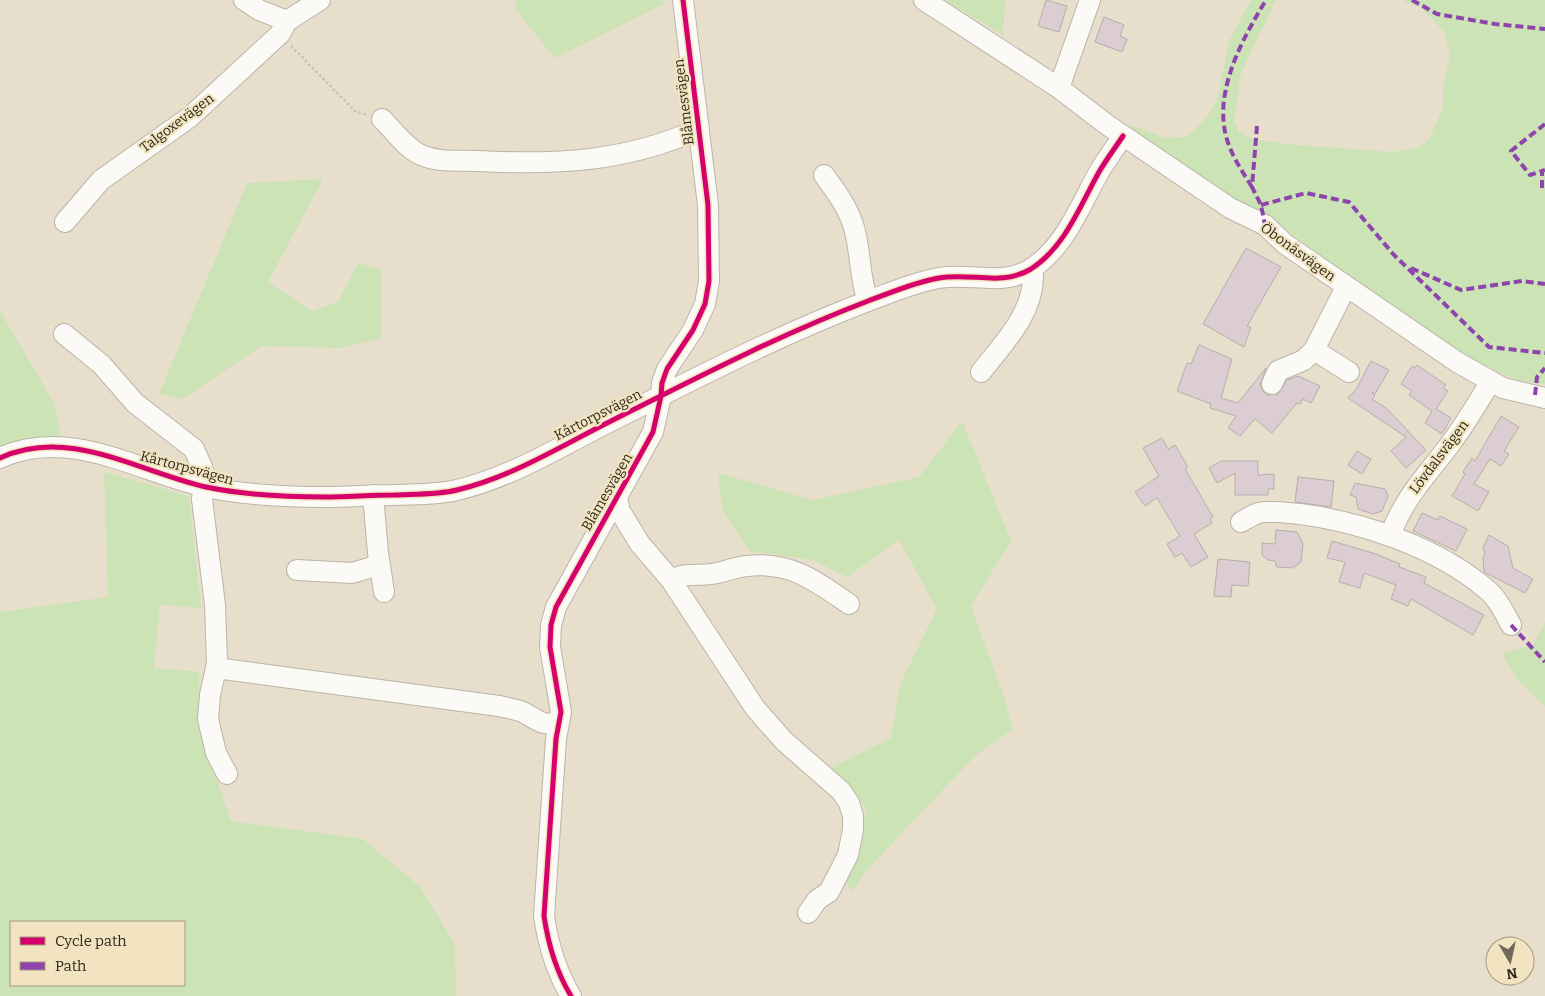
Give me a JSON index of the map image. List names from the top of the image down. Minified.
{"streets":{"street":["Blåmesvägen","Talgoxevägen","Öbonäsvägen","Kårtorpsvägen","Lövdalsvägen"]},"crossings":[["Blåmesvägen","Kårtorpsvägen"],["Öbonäsvägen","Kårtorpsvägen"],["Öbonäsvägen","Lövdalsvägen"]],"legend":["Cycle path","Path"],"north":"bottom"}
